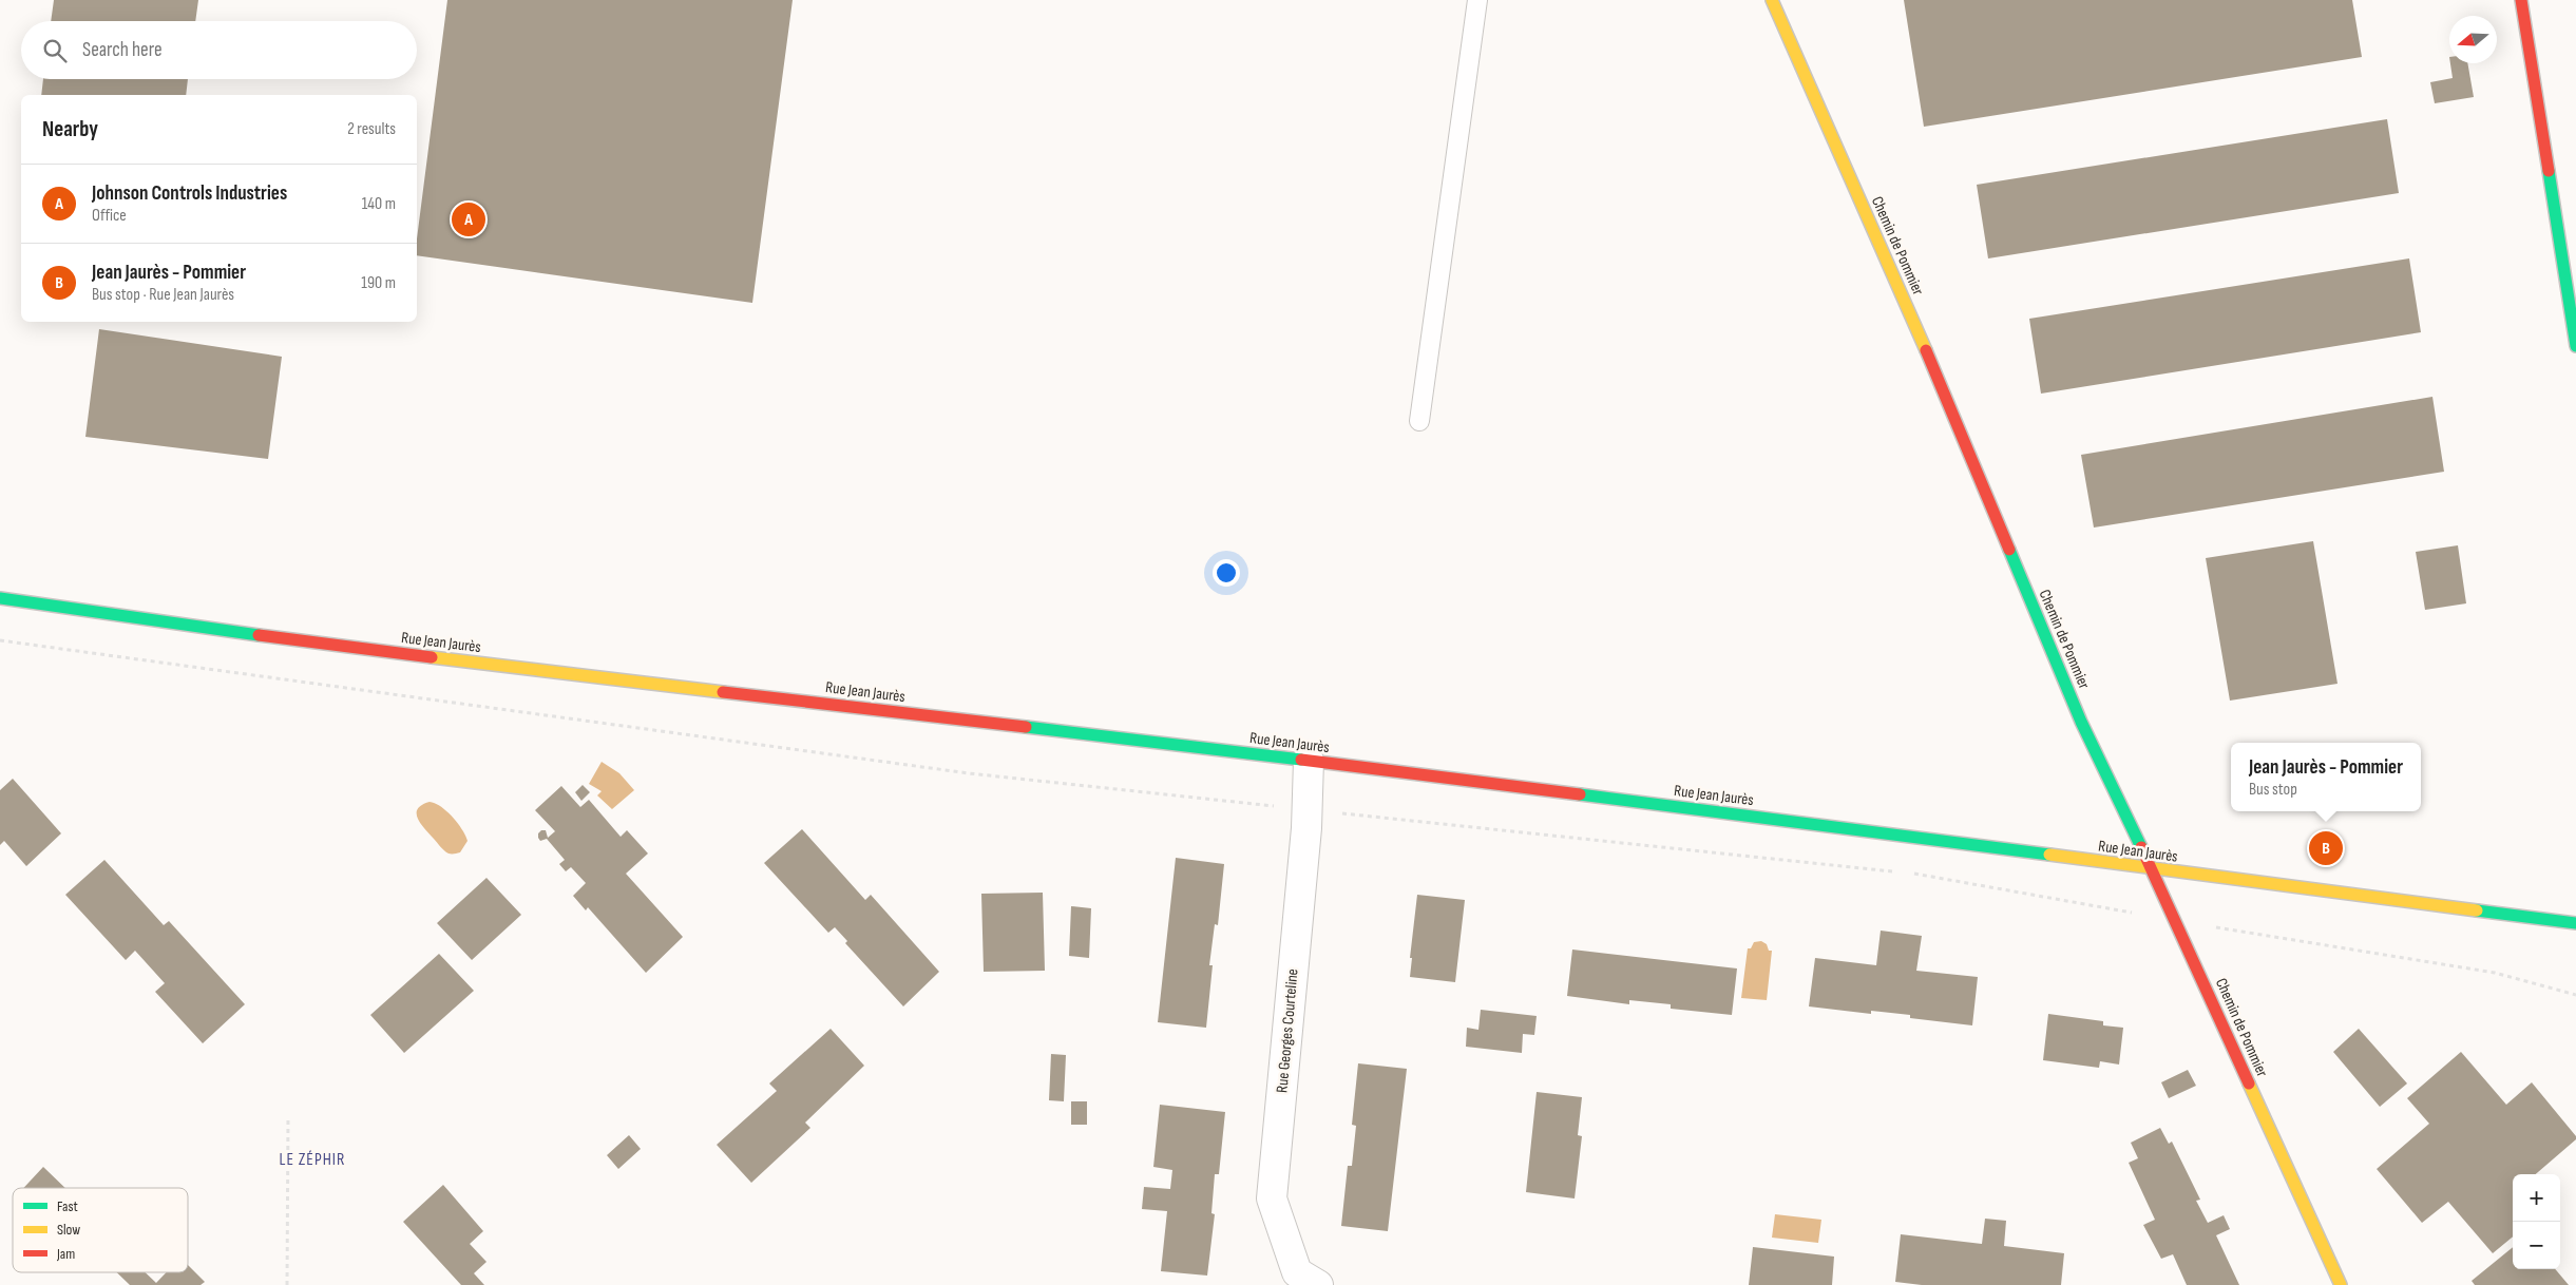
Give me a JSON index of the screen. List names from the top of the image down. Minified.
{"streets":{"main road":["Chemin de Pommier","Rue Jean Jaurès"],"street":["Rue Georges Courteline"]},"crossings":[["Chemin de Pommier","Rue Jean Jaurès"],["Rue Jean Jaurès","Rue Georges Courteline"]],"districts":["LE ZÉPHIR"],"legend":["Fast","Slow","Jam"],"north":"left","page":{"search":"Search here","heading":["Nearby","2 results"],"list":[{"mark":"A","name":"Johnson Controls Industries","note":"Office","value":"140 m"},{"mark":"B","name":"Jean Jaurès - Pommier","note":"Bus stop · Rue Jean Jaurès","value":"190 m"}],"pins":["A","B"],"popup":["Jean Jaurès - Pommier","Bus stop"],"map_buttons":["+","−"]}}
